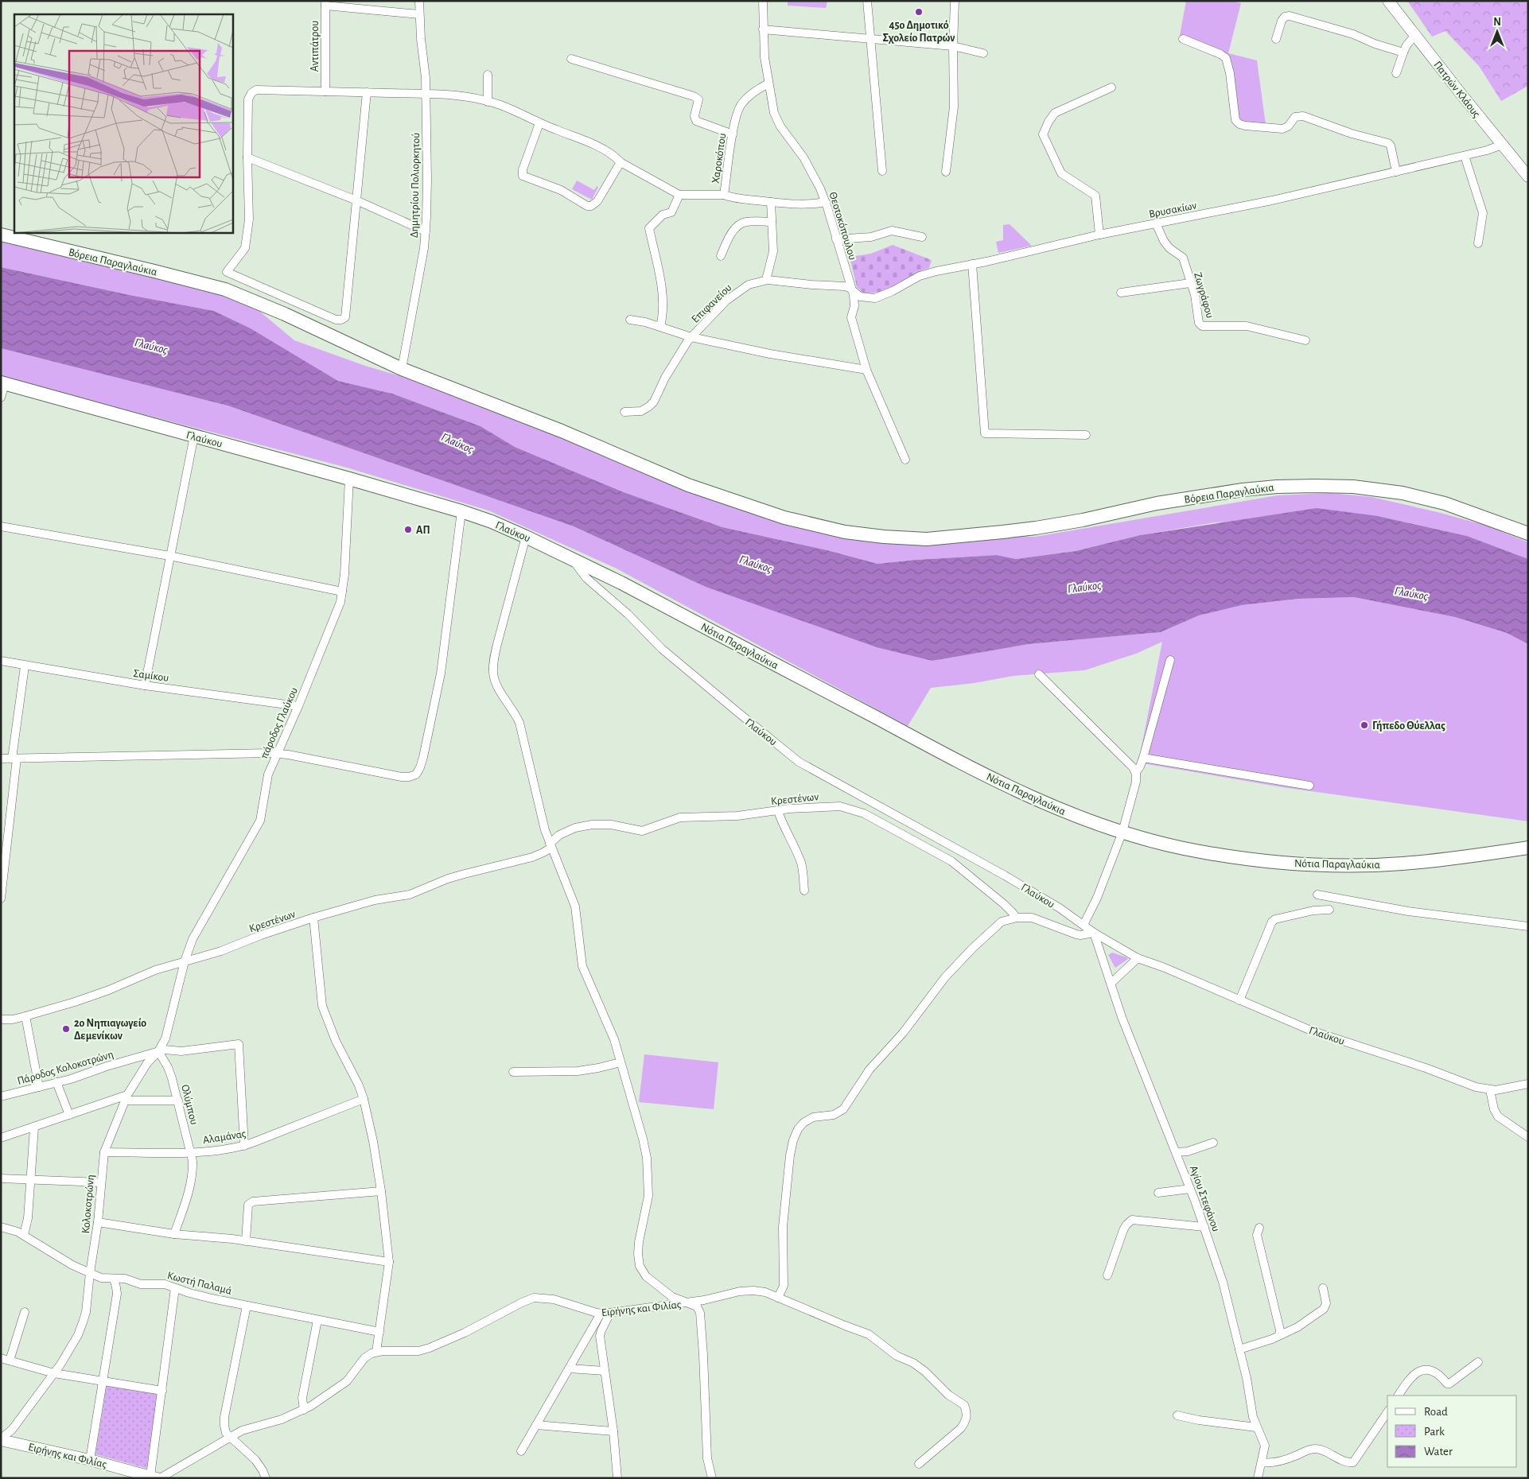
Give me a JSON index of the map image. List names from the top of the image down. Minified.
{"streets":{"main road":["Πατρών Κλάους","Βόρεια Παραγλαύκια","Γλαύκου","Νότια Παραγλαύκια","Ειρήνης και Φιλίας"],"street":["Αντιπάτρου","Χαροκόπου","Δημητρίου Πολιορκητού","Βρυσακίων","Θεοτοκόπουλου","Ζωγράφου","Επιφανείου","Σαμίκου","πάροδος Γλαύκου","Κρεστένων","Πάροδος Κολοκοτρώνη","Ολύμπου","Αλαμάνας","Αγίου Στεφάνου","Κολοκοτρώνη","Κωστή Παλαμά"]},"crossings":[["Πατρών Κλάους","Βρυσακίων"],["Χαροκόπου","Θεοτοκόπουλου"],["Δημητρίου Πολιορκητού","Βόρεια Παραγλαύκια"],["Βρυσακίων","Θεοτοκόπουλου"],["Βρυσακίων","Ζωγράφου"],["Βρυσακίων","Επιφανείου"],["Θεοτοκόπουλου","Επιφανείου"],["Γλαύκου","Νότια Παραγλαύκια"],["Γλαύκου","πάροδος Γλαύκου"],["Γλαύκου","Αγίου Στεφάνου"],["Σαμίκου","πάροδος Γλαύκου"],["πάροδος Γλαύκου","Κρεστένων"],["πάροδος Γλαύκου","Κολοκοτρώνη"],["Κρεστένων","Κολοκοτρώνη"],["Πάροδος Κολοκοτρώνη","Ολύμπου"],["Πάροδος Κολοκοτρώνη","Αλαμάνας"],["Πάροδος Κολοκοτρώνη","Κολοκοτρώνη"],["Ολύμπου","Αλαμάνας"],["Ολύμπου","Κολοκοτρώνη"],["Αλαμάνας","Κολοκοτρώνη"],["Κολοκοτρώνη","Κωστή Παλαμά"],["Κολοκοτρώνη","Ειρήνης και Φιλίας"]],"water":["Γλαύκος"],"places":["45ο Δημοτικό Σχολείο Πατρών","ΑΠ","Γήπεδο Θύελλας","2ο Νηπιαγωγείο Δεμενίκων"],"legend":["Road","Park","Water"],"north":"top"}
